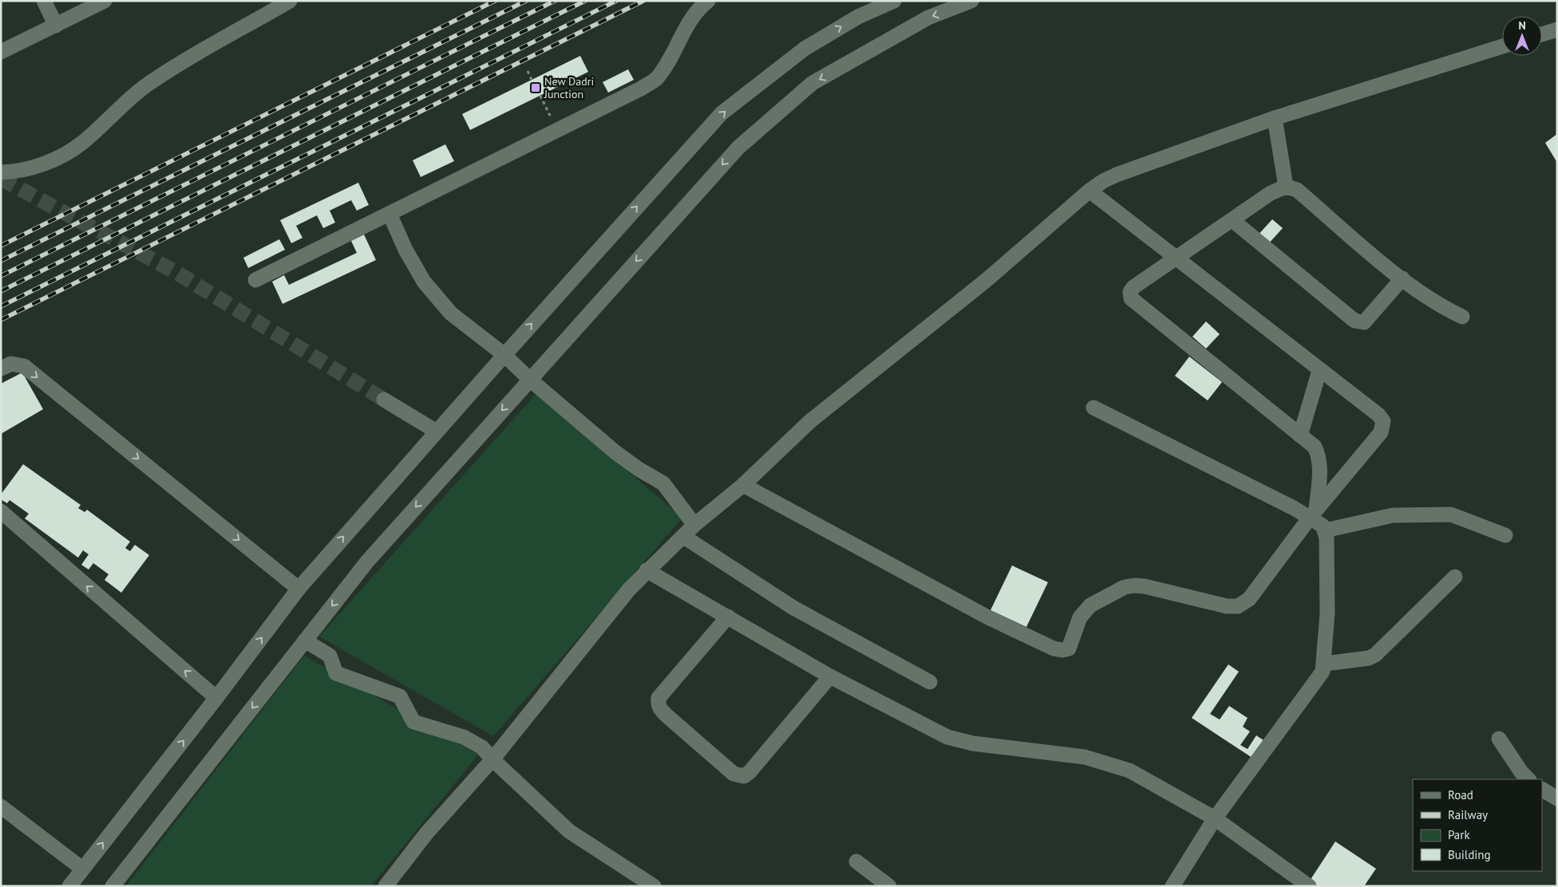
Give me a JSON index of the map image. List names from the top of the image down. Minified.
{"places":{"transit":["New Dadri Junction"]},"legend":["Road","Railway","Park","Building"],"north":"top"}
